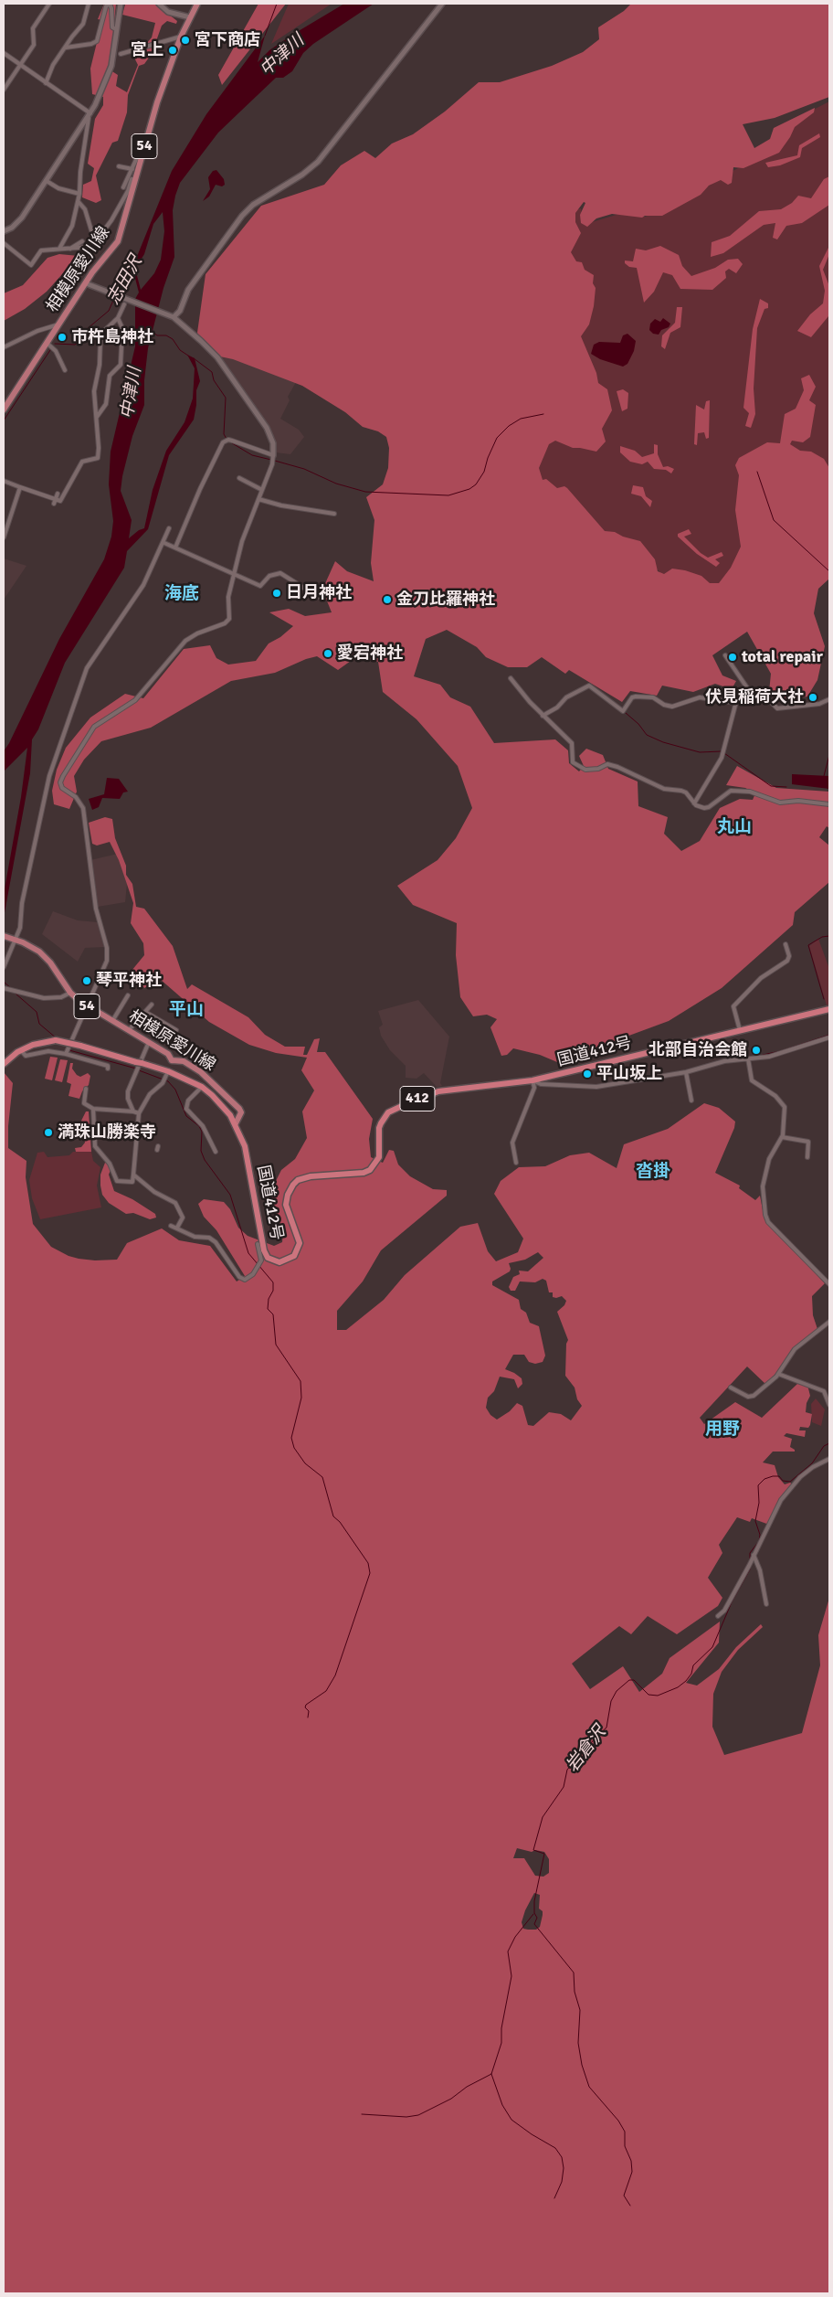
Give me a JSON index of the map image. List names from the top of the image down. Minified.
{"streets":{"highway":["国道412号","412"],"main road":["54","相模原愛川線"]},"crossings":[["54","相模原愛川線"],["相模原愛川線","国道412号"]],"districts":["海底","丸山","平山","沓掛","用野"],"water":["中津川","志田沢","岩倉沢"],"places":["宮下商店","宮上","市杵島神社","日月神社","金刀比羅神社","愛宕神社","total repair","伏見稲荷大社","琴平神社","北部自治会館","平山坂上","満珠山勝楽寺"]}
